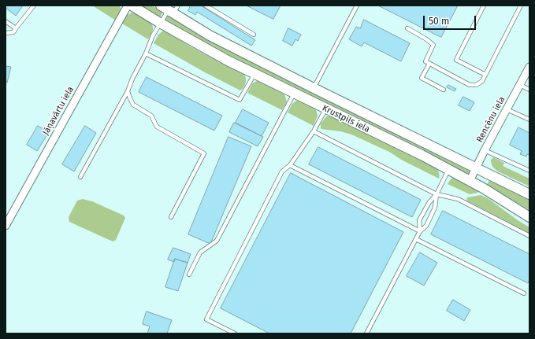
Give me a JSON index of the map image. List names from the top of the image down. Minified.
{"streets":{"main road":["Krustpils iela"],"street":["Jāņavārtu iela","Rencēnu iela"]},"crossings":[["Krustpils iela","Rencēnu iela"]],"scale_bar":"50 m"}
